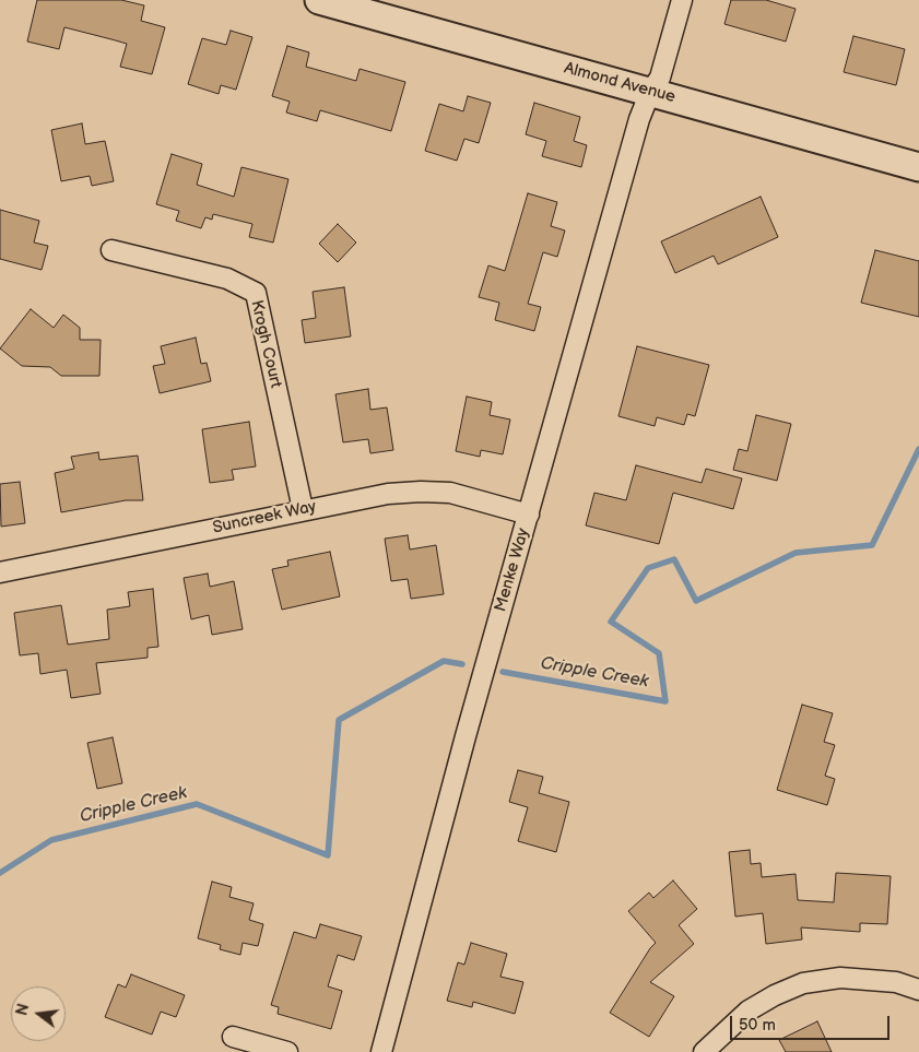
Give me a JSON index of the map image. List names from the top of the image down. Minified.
{"streets":{"street":["Almond Avenue","Krogh Court","Suncreek Way","Menke Way"]},"crossings":[["Almond Avenue","Menke Way"],["Krogh Court","Suncreek Way"],["Suncreek Way","Menke Way"]],"water":["Cripple Creek"],"scale_bar":"50 m","north":"left"}
